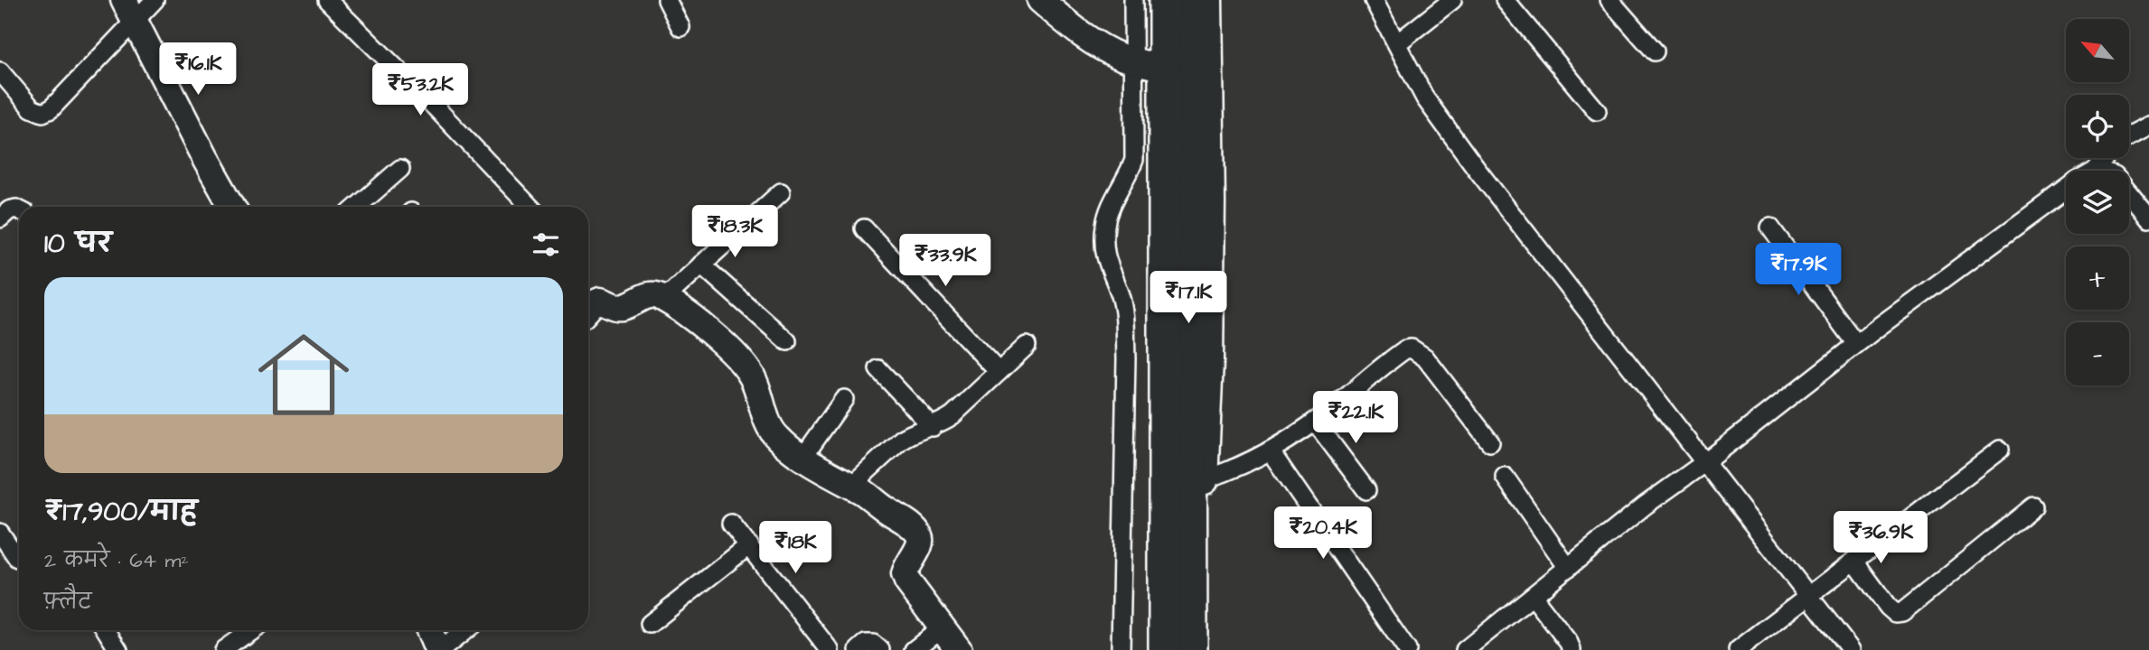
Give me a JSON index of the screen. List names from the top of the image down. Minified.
{"north":"top left","page":{"map_buttons":["+","−"],"price":["₹16.1K","₹53.2K","₹18.3K","₹33.9K","₹17.9K","₹17.1K","₹22.1K","₹20.4K","₹36.9K","₹18K"],"heading":"10 घर","list":[{"name":"₹17,900/माह","note":"2 कमरे · 64 m² · फ़्लैट"}]}}
